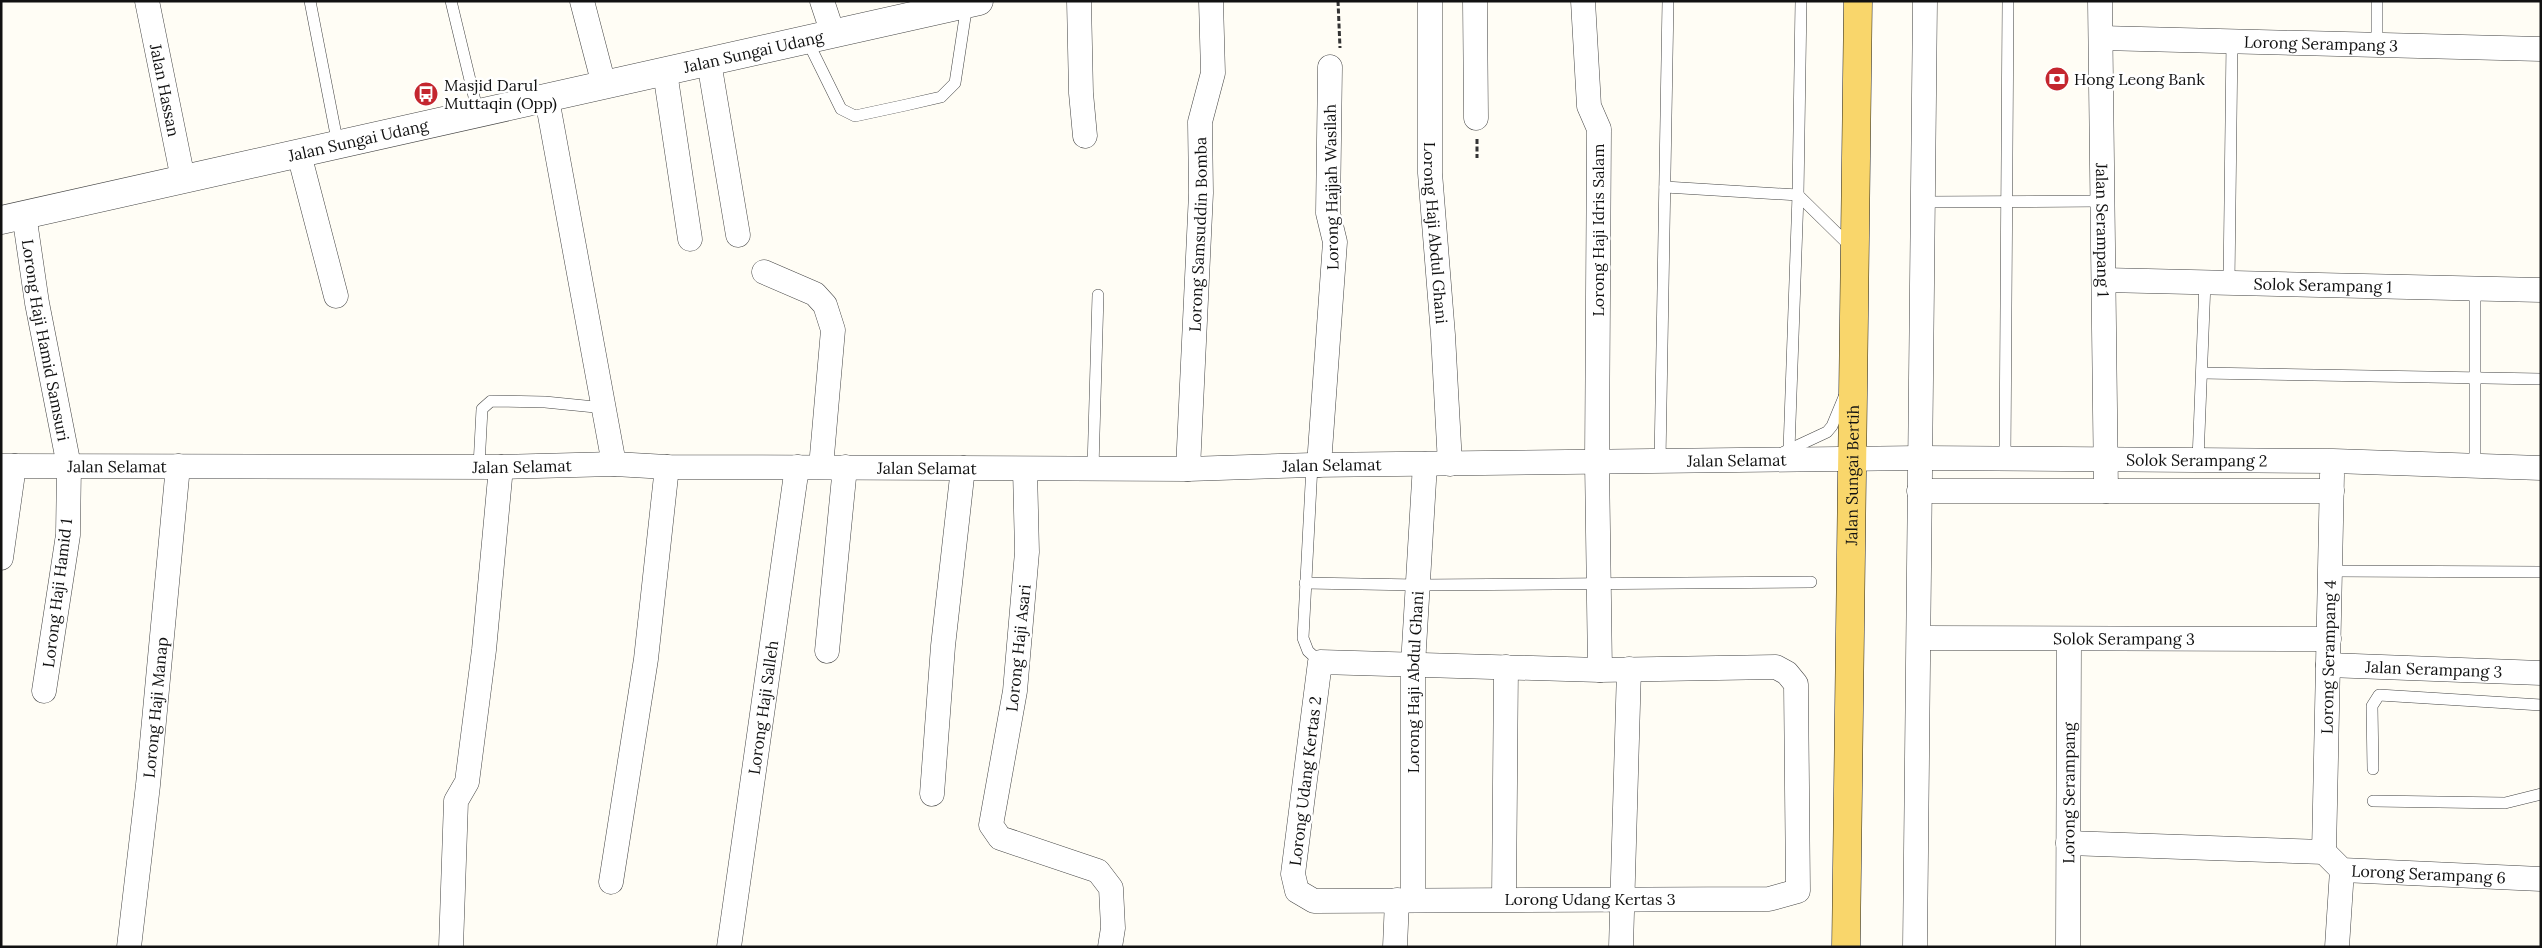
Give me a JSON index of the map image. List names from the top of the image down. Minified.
{"streets":{"main road":["Jalan Sungai Bertih"],"street":["Lorong Serampang 3","Jalan Sungai Udang","Jalan Hassan","Lorong Hajjah Wasilah","Lorong Haji Idris Salam","Jalan Serampang 1","Lorong Haji Abdul Ghani","Lorong Samsuddin Bomba","Solok Serampang 1","Lorong Haji Hamid Samsuri","Jalan Selamat","Solok Serampang 2","Lorong Haji Hamid 1","Solok Serampang 3","Lorong Haji Asari","Lorong Serampang 4","Jalan Serampang 3","Lorong Haji Manap","Lorong Haji Salleh","Lorong Udang Kertas 2","Lorong Serampang","Lorong Serampang 6","Lorong Udang Kertas 3"]},"crossings":[["Lorong Serampang 3","Jalan Serampang 1"],["Jalan Sungai Udang","Jalan Hassan"],["Jalan Sungai Udang","Lorong Haji Hamid Samsuri"],["Lorong Hajjah Wasilah","Jalan Selamat"],["Lorong Haji Idris Salam","Jalan Selamat"],["Jalan Serampang 1","Solok Serampang 1"],["Jalan Serampang 1","Solok Serampang 2"],["Lorong Haji Abdul Ghani","Jalan Selamat"],["Lorong Haji Abdul Ghani","Lorong Udang Kertas 2"],["Lorong Haji Abdul Ghani","Lorong Udang Kertas 3"],["Lorong Samsuddin Bomba","Jalan Selamat"],["Lorong Haji Hamid Samsuri","Jalan Selamat"],["Lorong Haji Hamid Samsuri","Lorong Haji Hamid 1"],["Jalan Selamat","Solok Serampang 2"],["Jalan Selamat","Jalan Sungai Bertih"],["Jalan Selamat","Lorong Haji Hamid 1"],["Jalan Selamat","Lorong Haji Asari"],["Jalan Selamat","Lorong Haji Manap"],["Jalan Selamat","Lorong Haji Salleh"],["Solok Serampang 2","Jalan Sungai Bertih"],["Solok Serampang 2","Lorong Serampang 4"],["Solok Serampang 3","Lorong Serampang 4"],["Solok Serampang 3","Lorong Serampang"],["Lorong Serampang 4","Jalan Serampang 3"],["Lorong Serampang 4","Lorong Serampang 6"],["Lorong Udang Kertas 2","Lorong Udang Kertas 3"]],"places":{"bank":["Hong Leong Bank"],"bus stop":["Masjid Darul Muttaqin (Opp)"]}}
